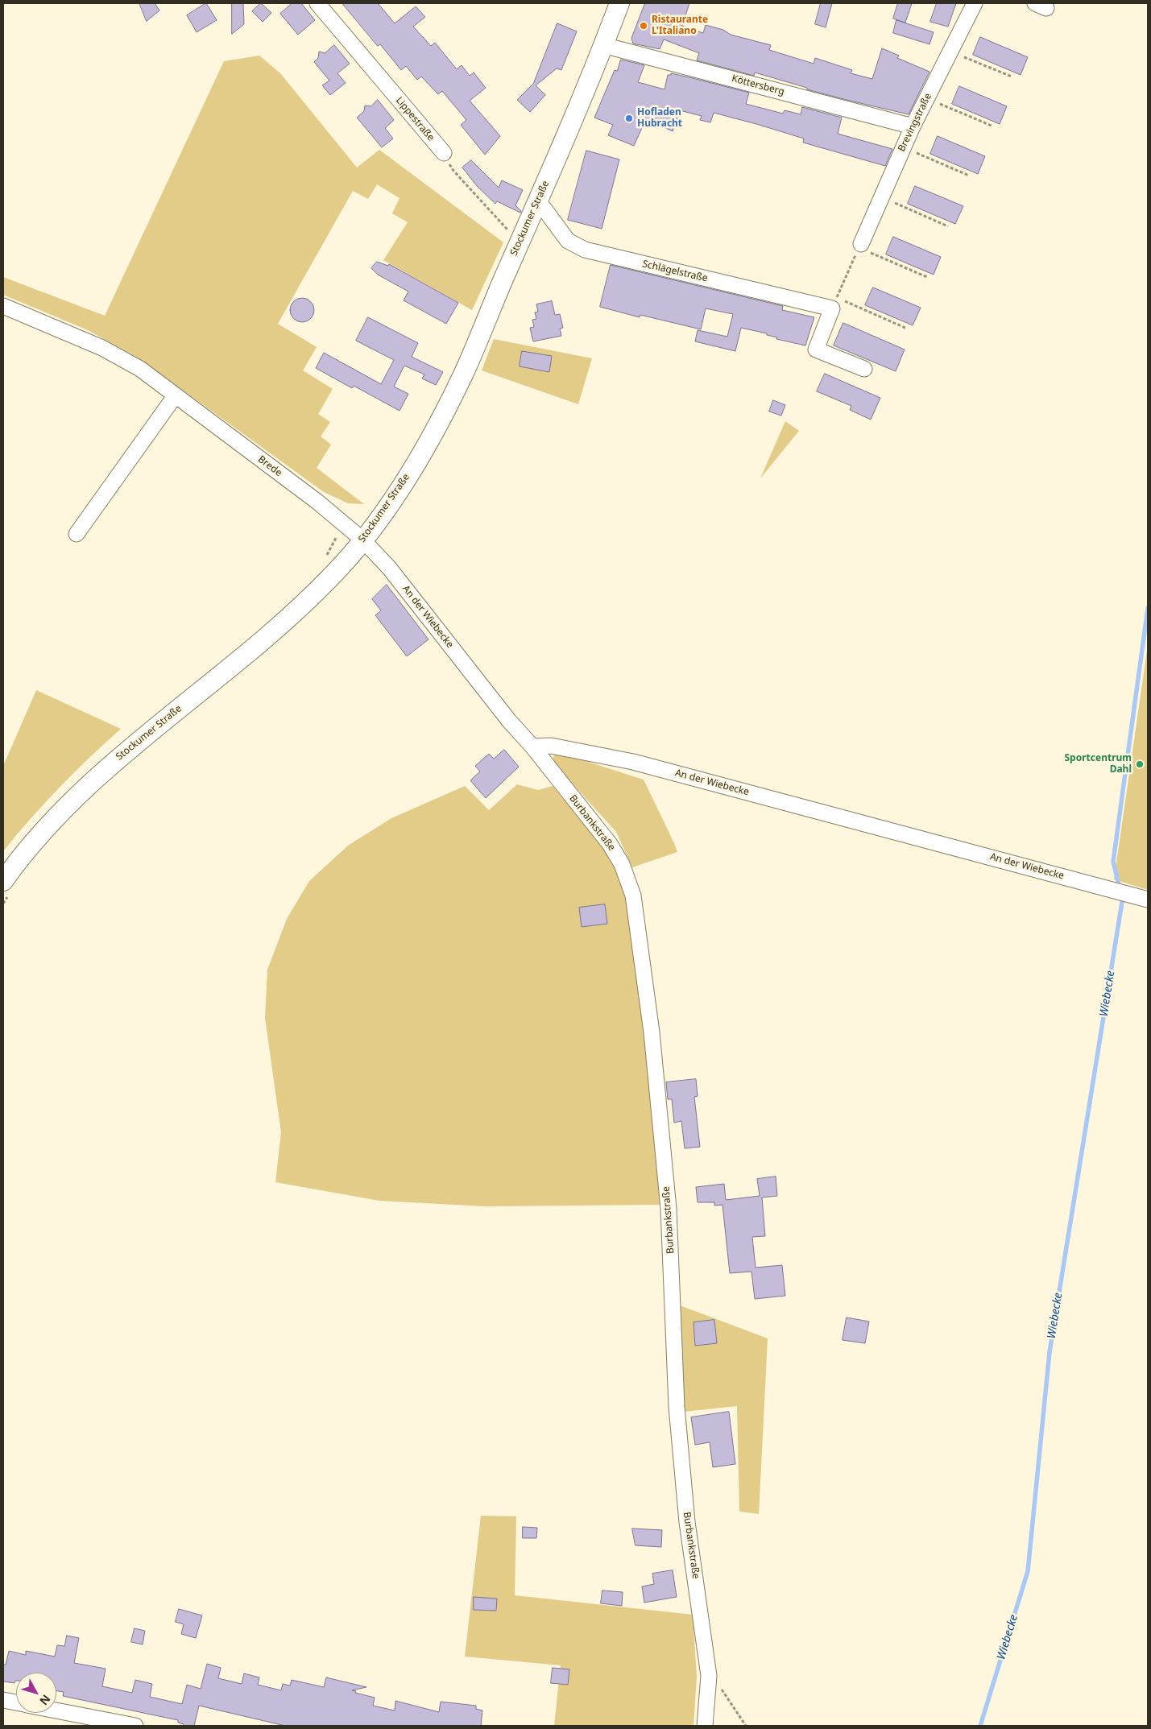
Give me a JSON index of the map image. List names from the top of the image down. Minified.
{"streets":{"main road":["Stockumer Straße"],"street":["Köttersberg","Lippestraße","Brevingstraße","Schlägelstraße","Brede","An der Wiebecke","Burbankstraße"]},"crossings":[["Köttersberg","Brevingstraße"],["Köttersberg","Stockumer Straße"],["Stockumer Straße","Schlägelstraße"],["Stockumer Straße","Brede"],["Stockumer Straße","An der Wiebecke"],["Brede","An der Wiebecke"],["An der Wiebecke","Burbankstraße"]],"water":["Wiebecke"],"places":["Ristaurante L'Italiano","Hofladen Hubracht","Sportcentrum Dahl"],"north":"bottom right"}
